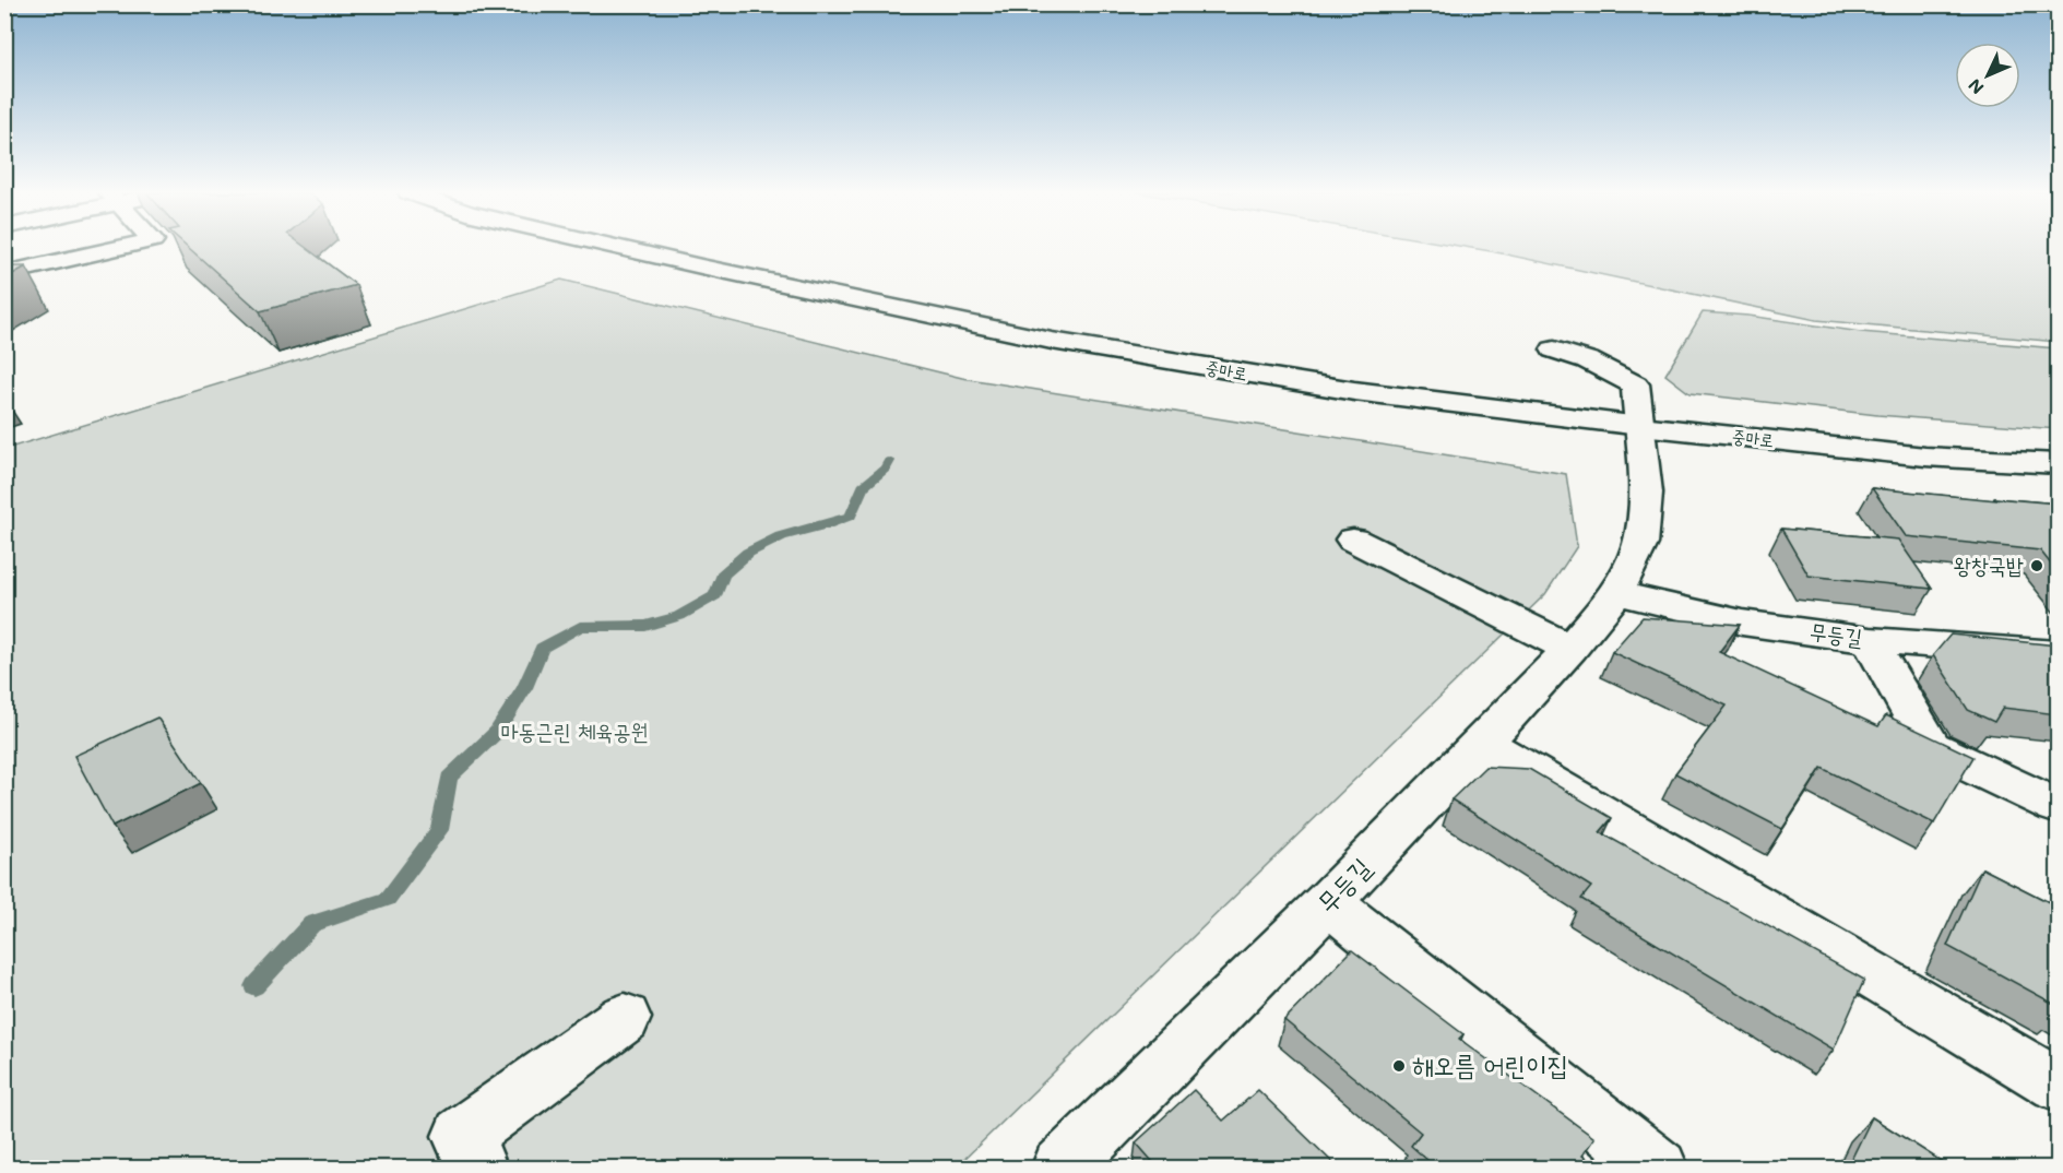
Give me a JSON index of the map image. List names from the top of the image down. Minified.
{"streets":{"street":["중마로","무등길"]},"crossings":[["중마로","무등길"]],"parks":["마동근린 체육공원"],"places":["왕창국밥","해오름 어린이집"],"north":"bottom left"}
